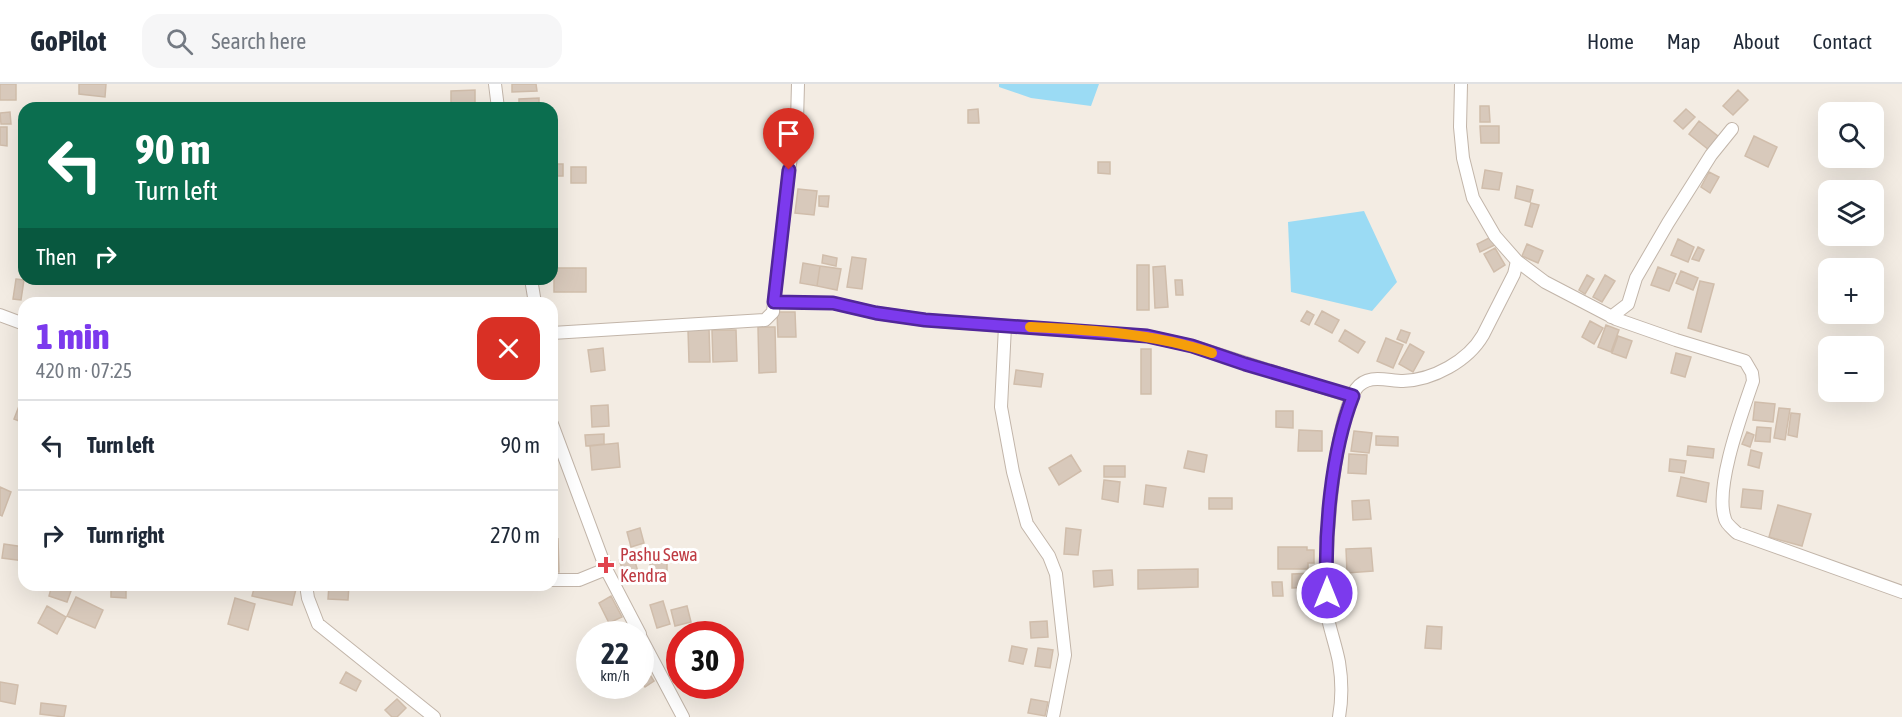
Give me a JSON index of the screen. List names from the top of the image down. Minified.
{"places":{"health":["Pashu Sewa Kendra"]},"page":{"header":"GoPilot","search":"Search here","nav":["Home","Map","About","Contact"],"map_buttons":["+","−"],"turn":["90 m","Turn left"],"then":"Then","heading":["1 min","420 m · 07:25"],"list":[{"name":"Turn left","value":"90 m"},{"name":"Turn right","value":"270 m"}],"speed":"22 km/h","limit":"30"}}
